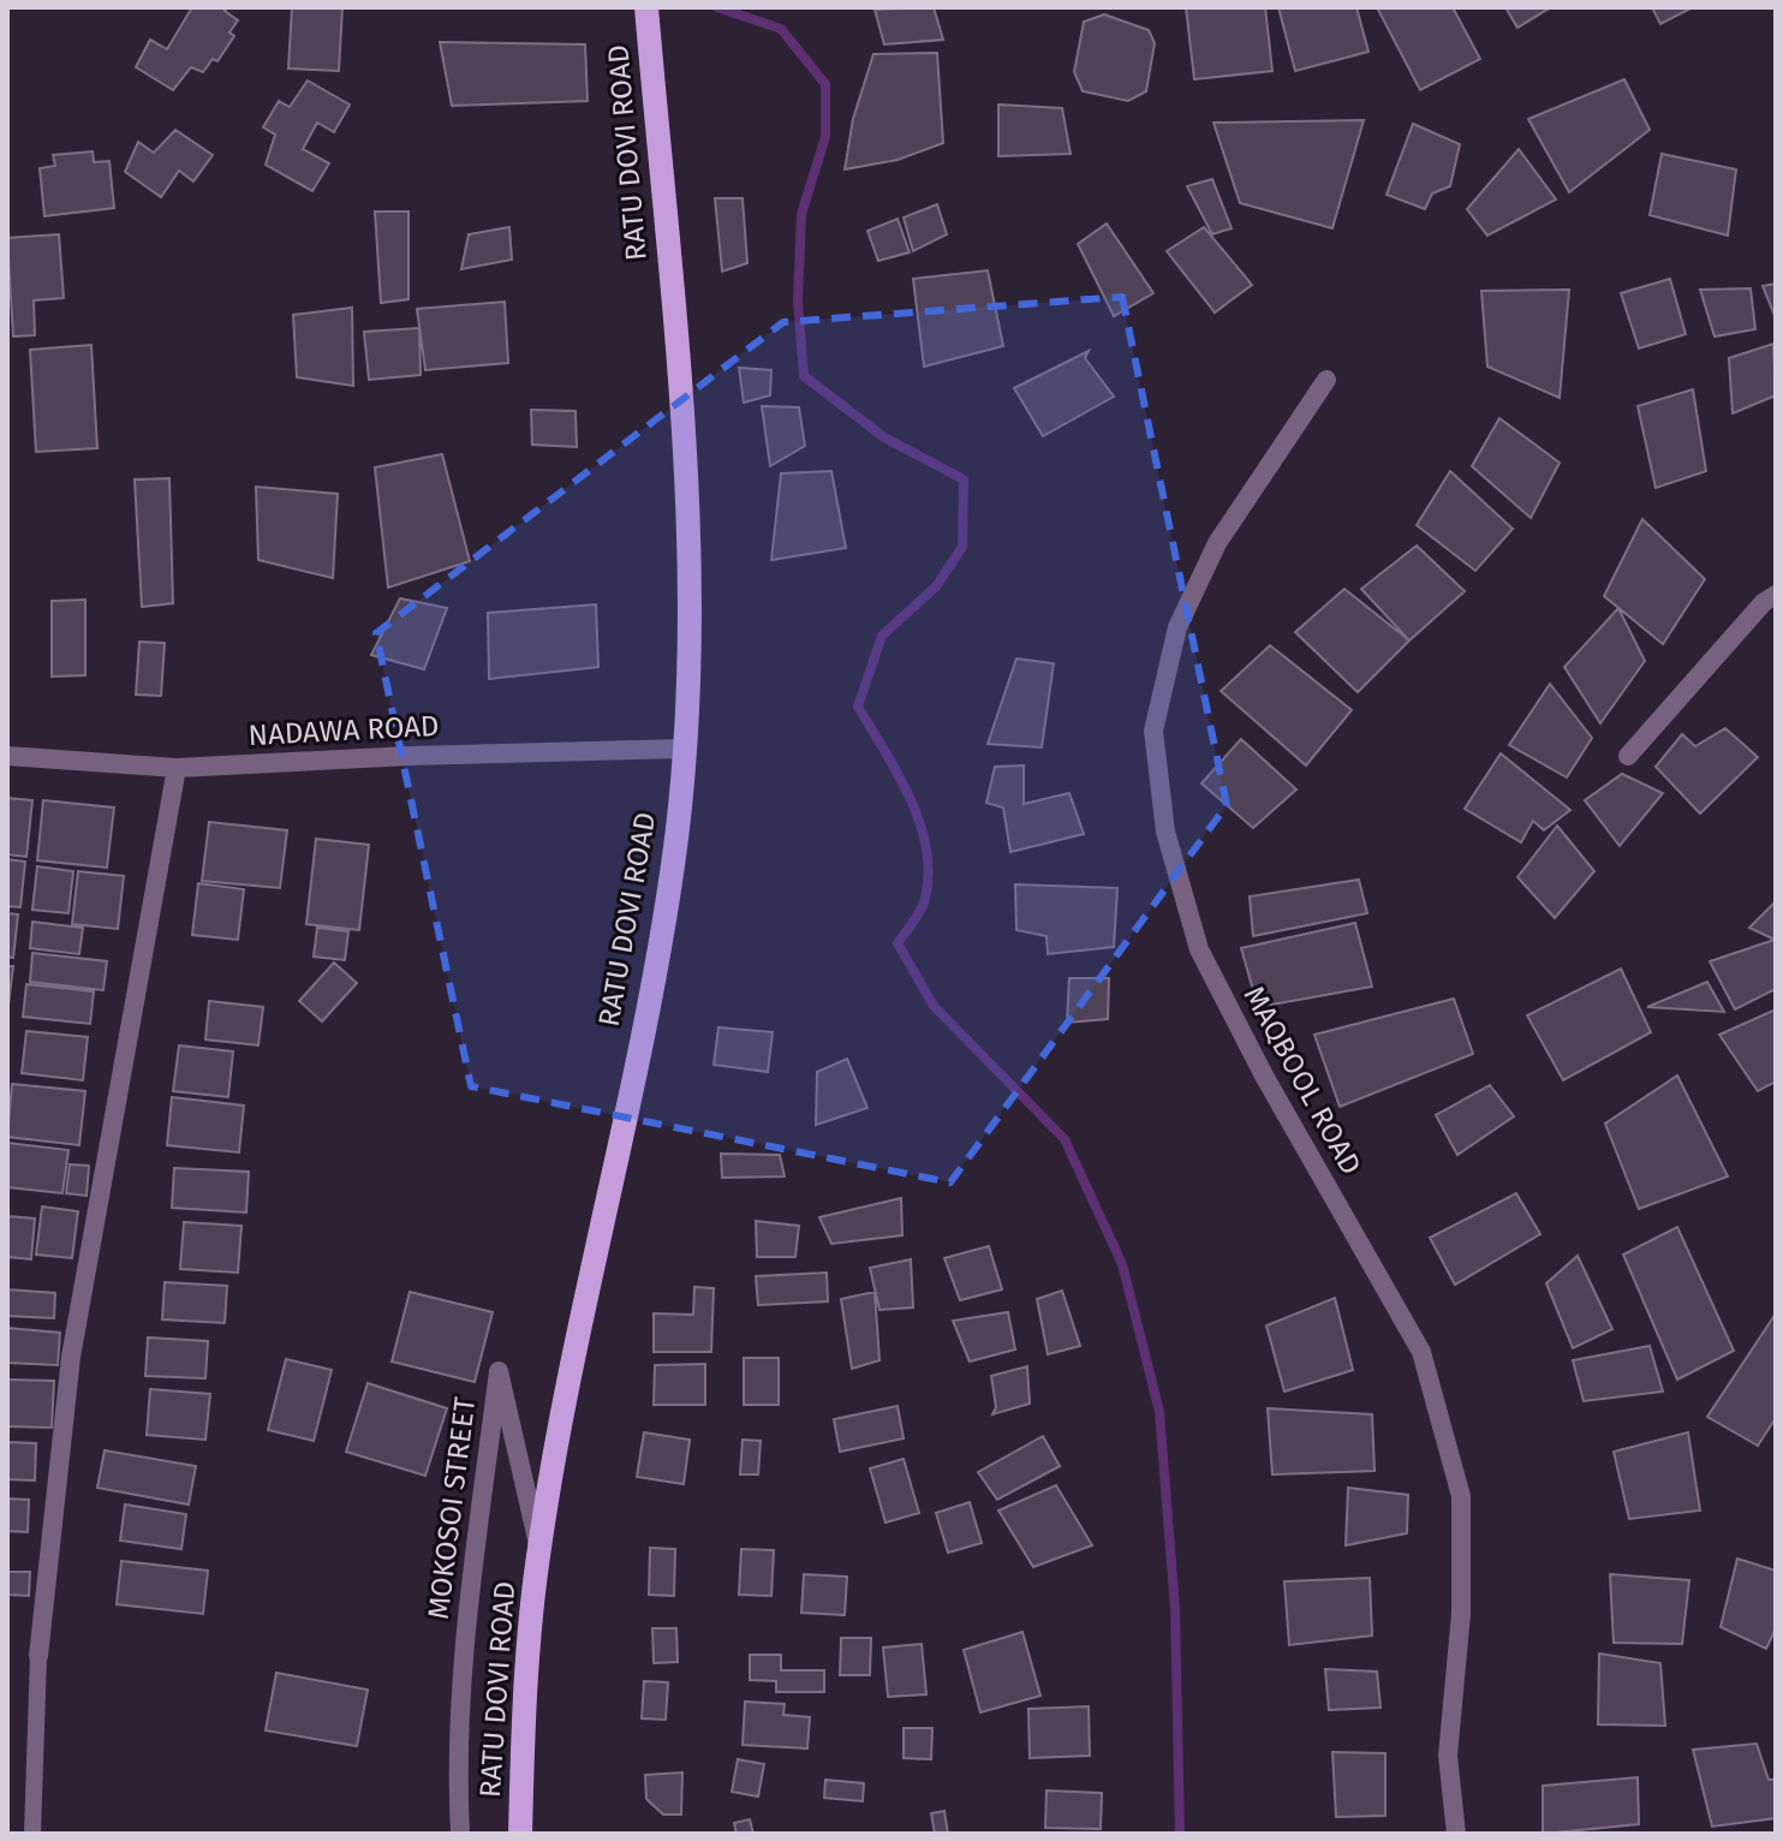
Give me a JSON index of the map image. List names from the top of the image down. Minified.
{"streets":{"main road":["RATU DOVI ROAD"],"street":["NADAWA ROAD","MAQBOOL ROAD","MOKOSOI STREET"]},"crossings":[["RATU DOVI ROAD","NADAWA ROAD"],["RATU DOVI ROAD","MOKOSOI STREET"]]}
